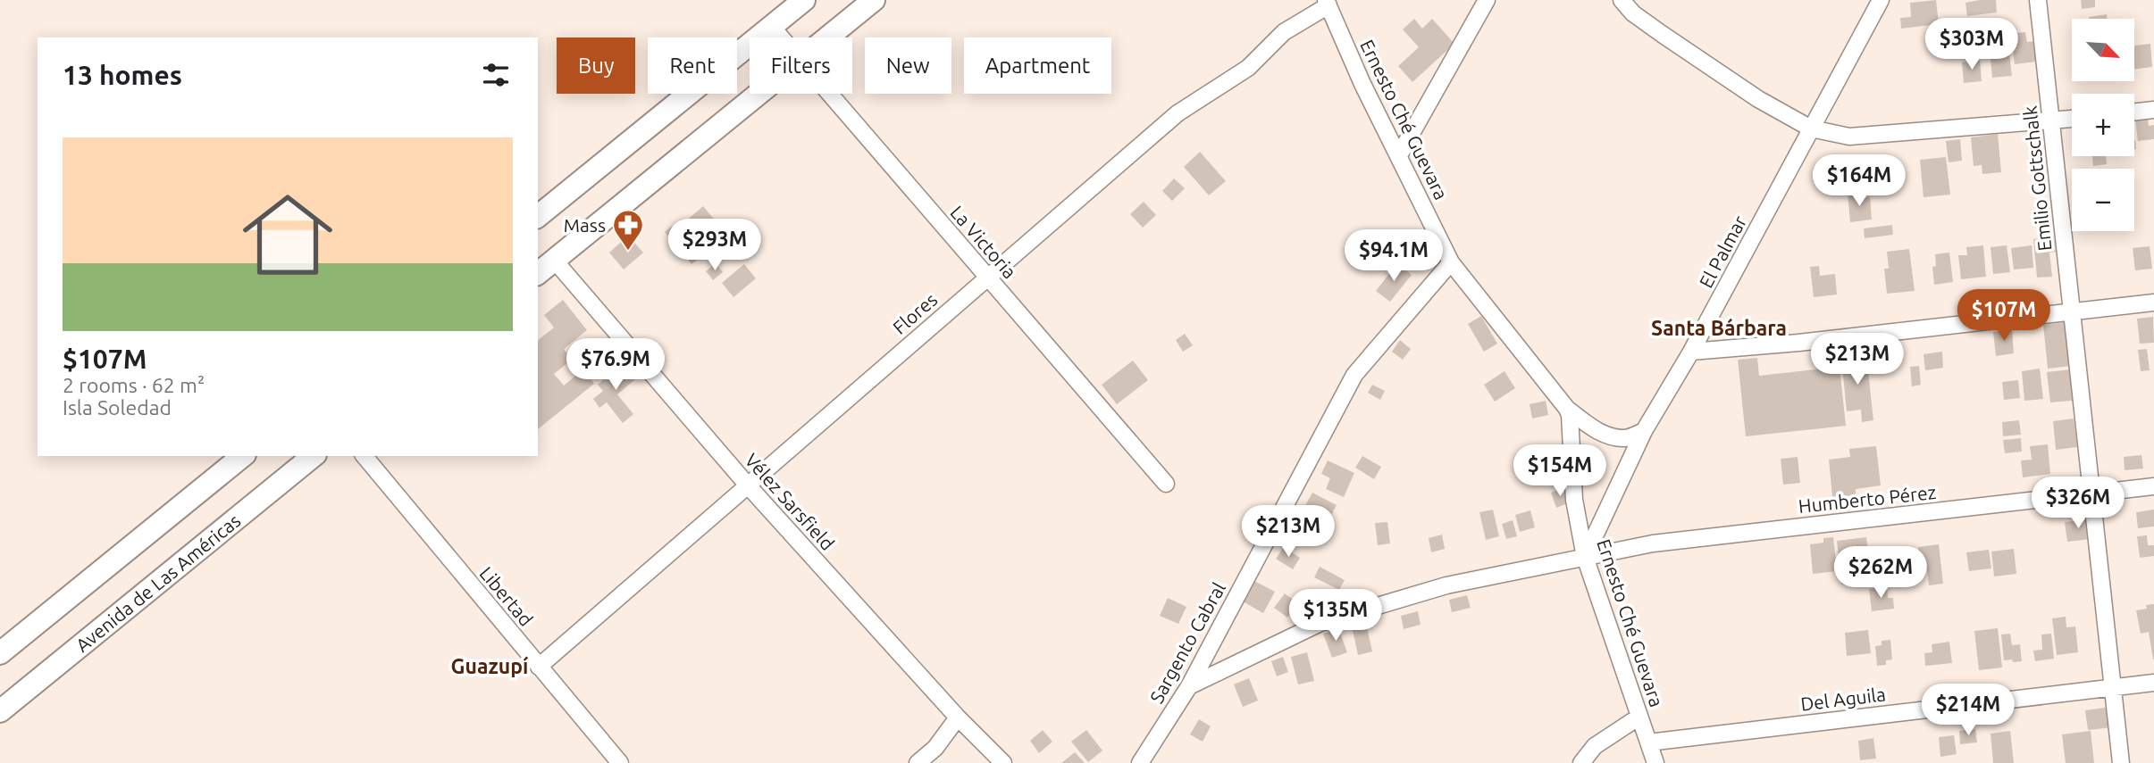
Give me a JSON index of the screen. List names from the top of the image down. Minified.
{"streets":{"main road":["Avenida de Las Américas"],"street":["Ernesto Ché Guevara","Emilio Gottschalk","La Victoria","El Palmar","Flores","Humberto Pérez","Vélez Sarsfield","Libertad","Sargento Cabral","Del Aguila"]},"crossings":[["Ernesto Ché Guevara","El Palmar"],["Ernesto Ché Guevara","Flores"],["Ernesto Ché Guevara","Humberto Pérez"],["Ernesto Ché Guevara","Sargento Cabral"],["Ernesto Ché Guevara","Del Aguila"],["Emilio Gottschalk","Humberto Pérez"],["Emilio Gottschalk","Del Aguila"],["La Victoria","Flores"],["El Palmar","Humberto Pérez"],["Flores","Vélez Sarsfield"],["Flores","Libertad"],["Humberto Pérez","Sargento Cabral"]],"districts":["Santa Bárbara","Guazupí"],"places":{"pharmacy":["Mass"]},"north":"bottom right","page":{"price":["$303M","$164M","$293M","$94.1M","$107M","$213M","$76.9M","$154M","$326M","$213M","$262M","$135M","$214M"],"map_buttons":["+","−"],"chip":["Buy","Rent","Filters","New","Apartment"],"heading":"13 homes","list":[{"name":"$107M","note":"2 rooms · 62 m² · Isla Soledad"}]}}
